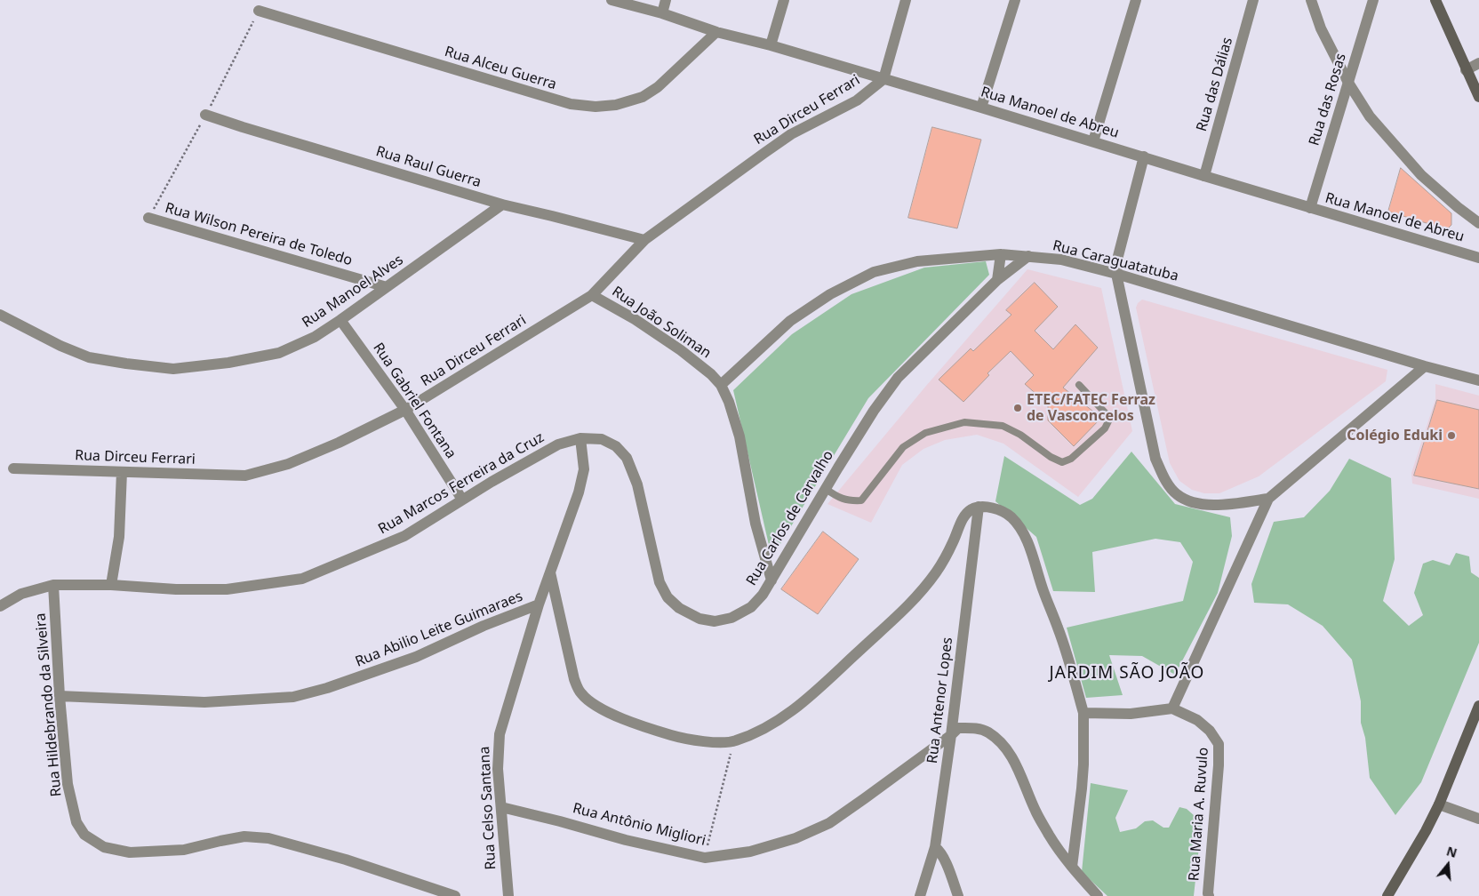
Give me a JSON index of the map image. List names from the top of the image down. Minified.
{"streets":{"street":["Rua Alceu Guerra","Rua das Dálias","Rua das Rosas","Rua Dirceu Ferrari","Rua Manoel de Abreu","Rua Raul Guerra","Rua Wilson Pereira de Toledo","Rua Caraguatatuba","Rua Manoel Alves","Rua João Soliman","Rua Gabriel Fontana","Rua Marcos Ferreira da Cruz","Rua Carlos de Carvalho","Rua Abilio Leite Guimaraes","Rua Antenor Lopes","Rua Hildebrando da Silveira","Rua Celso Santana","Rua Maria A. Ruvulo","Rua Antônio Migliori"]},"crossings":[["Rua Alceu Guerra","Rua Manoel de Abreu"],["Rua das Dálias","Rua Manoel de Abreu"],["Rua das Rosas","Rua Manoel de Abreu"],["Rua Dirceu Ferrari","Rua Manoel de Abreu"],["Rua Dirceu Ferrari","Rua Raul Guerra"],["Rua Dirceu Ferrari","Rua João Soliman"],["Rua Dirceu Ferrari","Rua Gabriel Fontana"],["Rua Raul Guerra","Rua Manoel Alves"],["Rua Wilson Pereira de Toledo","Rua Manoel Alves"],["Rua Caraguatatuba","Rua João Soliman"],["Rua Caraguatatuba","Rua Carlos de Carvalho"],["Rua Manoel Alves","Rua Gabriel Fontana"],["Rua João Soliman","Rua Carlos de Carvalho"],["Rua Gabriel Fontana","Rua Marcos Ferreira da Cruz"],["Rua Marcos Ferreira da Cruz","Rua Carlos de Carvalho"],["Rua Marcos Ferreira da Cruz","Rua Hildebrando da Silveira"],["Rua Marcos Ferreira da Cruz","Rua Celso Santana"],["Rua Abilio Leite Guimaraes","Rua Hildebrando da Silveira"],["Rua Abilio Leite Guimaraes","Rua Celso Santana"],["Rua Antenor Lopes","Rua Antônio Migliori"],["Rua Celso Santana","Rua Antônio Migliori"]],"districts":["JARDIM SÃO JOÃO"],"places":["ETEC/FATEC Ferraz de Vasconcelos","Colégio Eduki"],"north":"top"}
